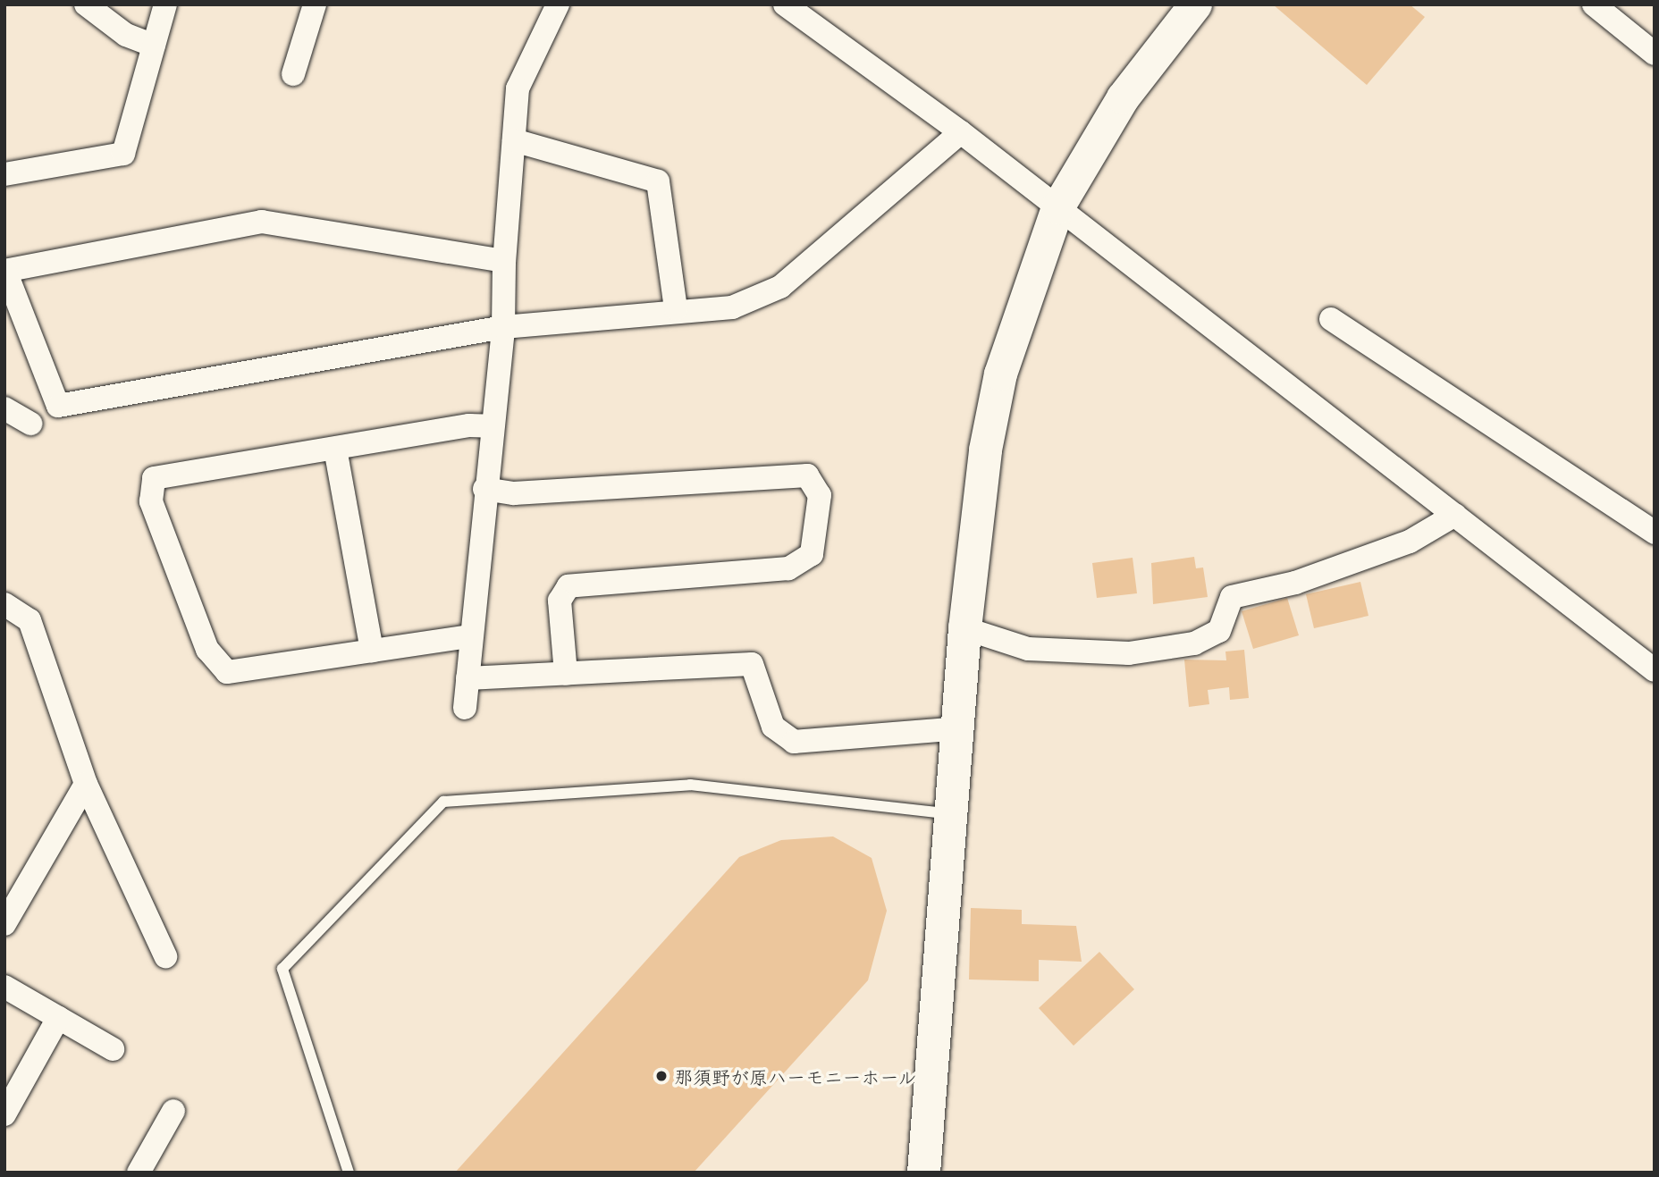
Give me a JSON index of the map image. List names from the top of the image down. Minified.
{"places":["那須野が原ハーモニーホール"]}
